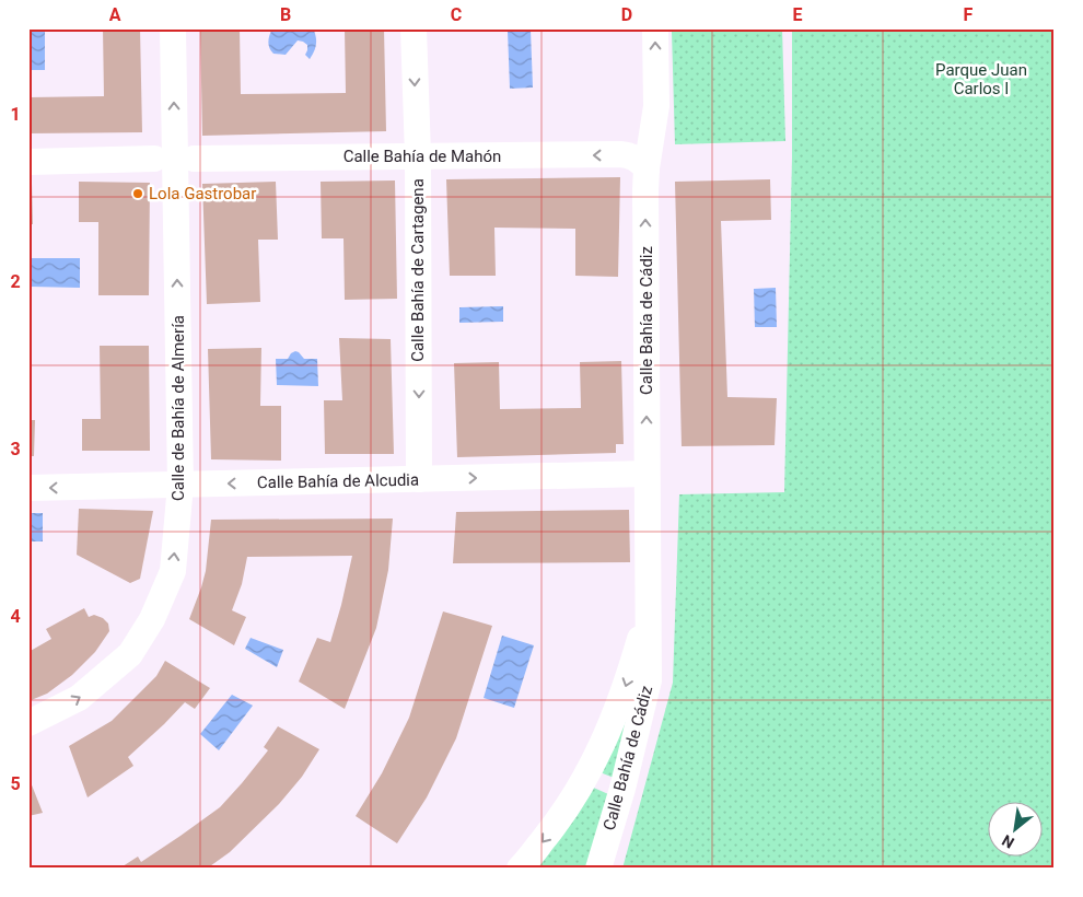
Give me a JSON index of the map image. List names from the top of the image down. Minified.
{"streets":{"street":["Calle Bahía de Mahón","Calle Bahía de Cartagena","Calle Bahía de Cádiz","Calle de Bahía de Almería","Calle Bahía de Alcudia"]},"crossings":[["Calle Bahía de Mahón","Calle Bahía de Cartagena"],["Calle Bahía de Mahón","Calle Bahía de Cádiz"],["Calle Bahía de Cartagena","Calle Bahía de Alcudia"],["Calle Bahía de Cádiz","Calle Bahía de Alcudia"],["Calle de Bahía de Almería","Calle Bahía de Alcudia"]],"one_way":["Calle Bahía de Mahón","Calle Bahía de Cartagena","Calle de Bahía de Almería"],"parks":["Parque Juan Carlos I"],"places":["Lola Gastrobar"],"north":"bottom left","grid":{"columns":["A","B","C","D","E","F"],"rows":["1","2","3","4","5"]}}
